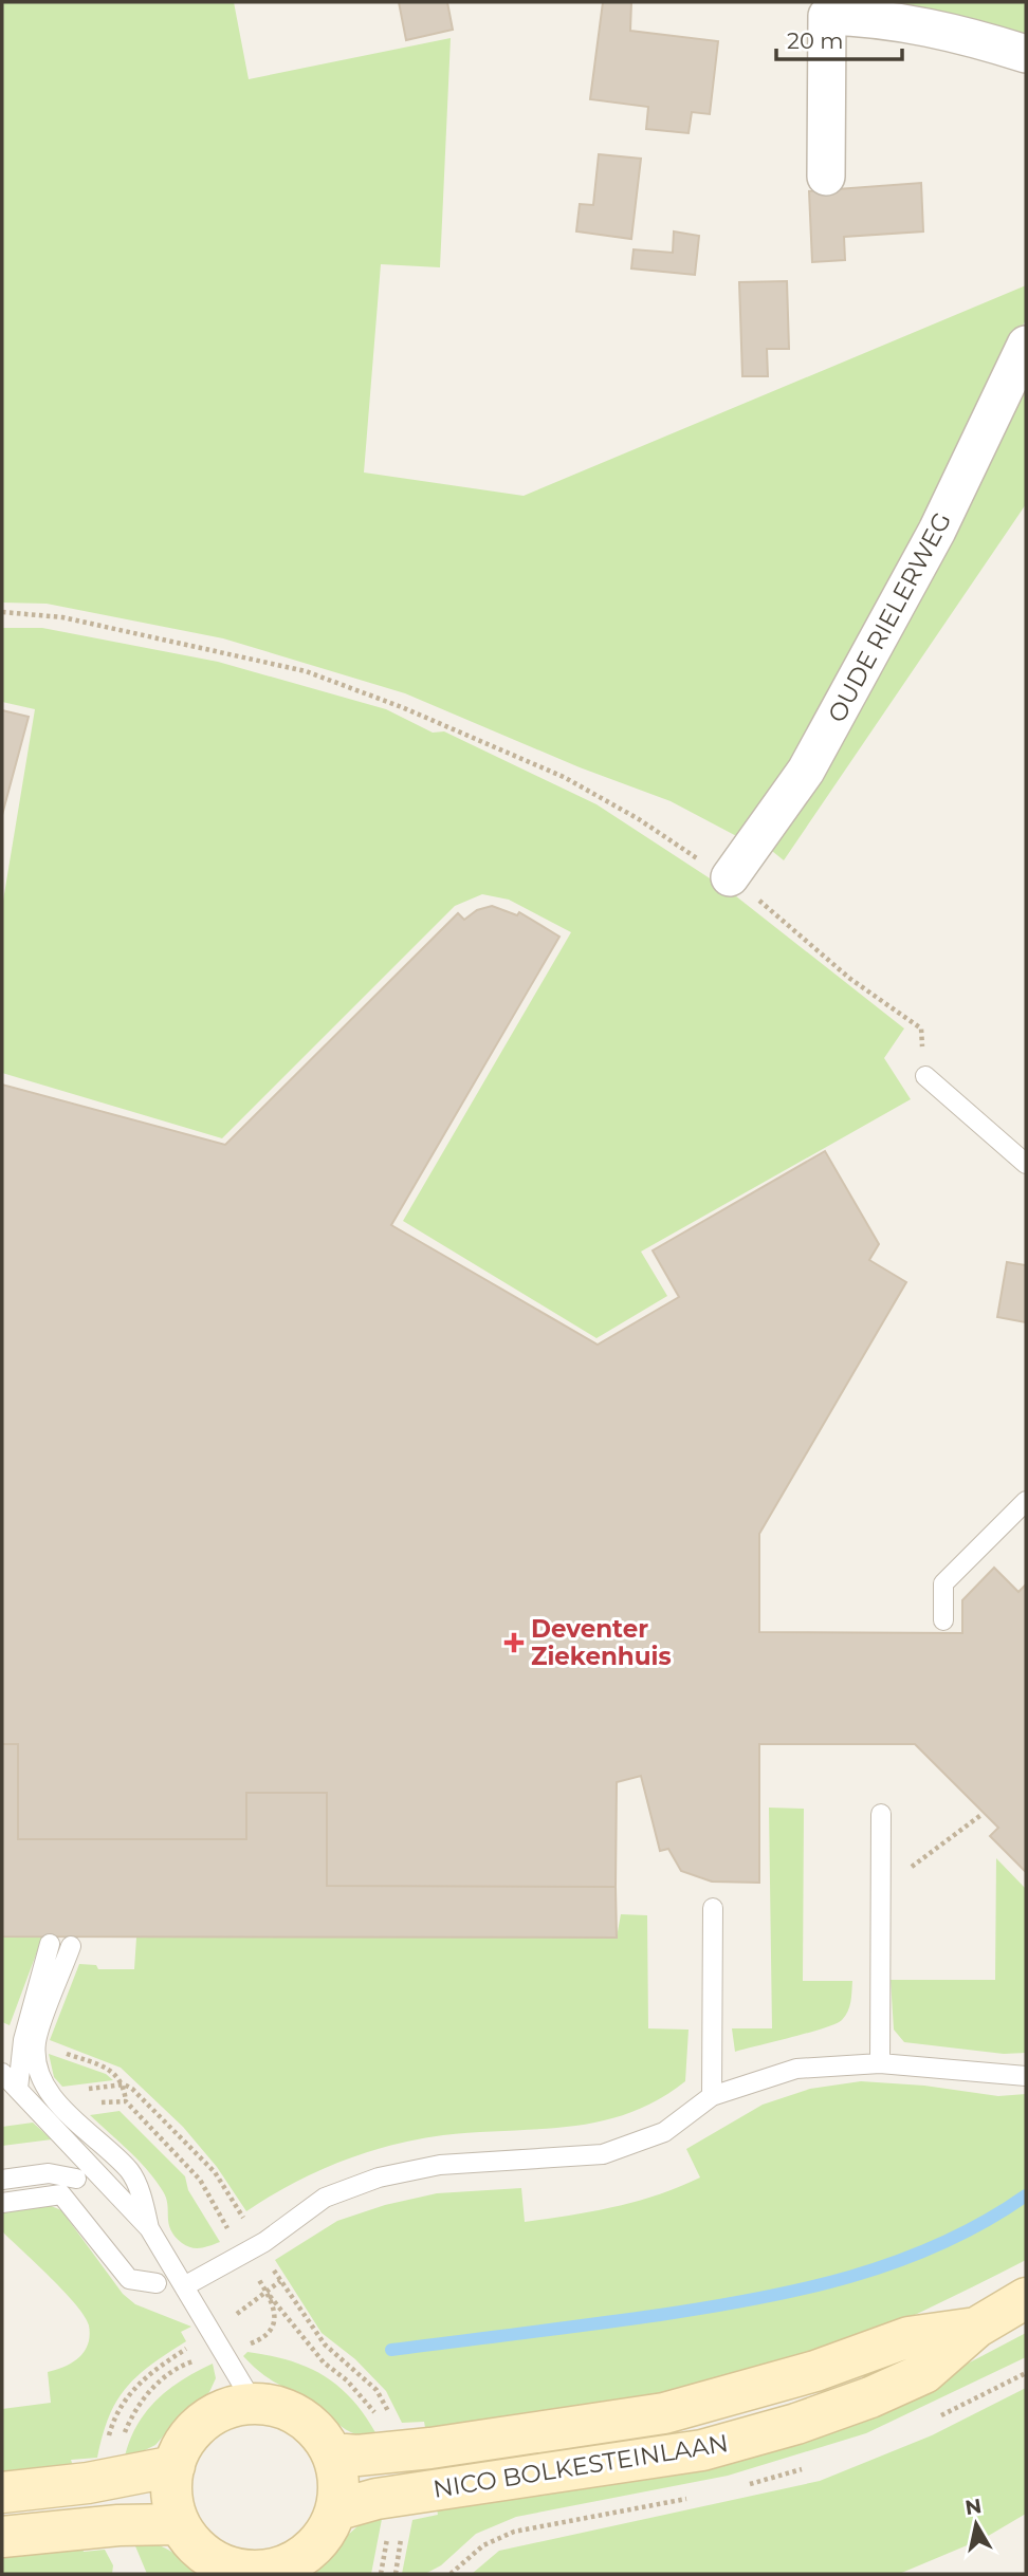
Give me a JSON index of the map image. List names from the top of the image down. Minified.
{"streets":{"street":["OUDE RIELERWEG","NICO BOLKESTEINLAAN"]},"places":{"health":["Deventer Ziekenhuis"]},"scale_bar":"20 m","north":"top"}
